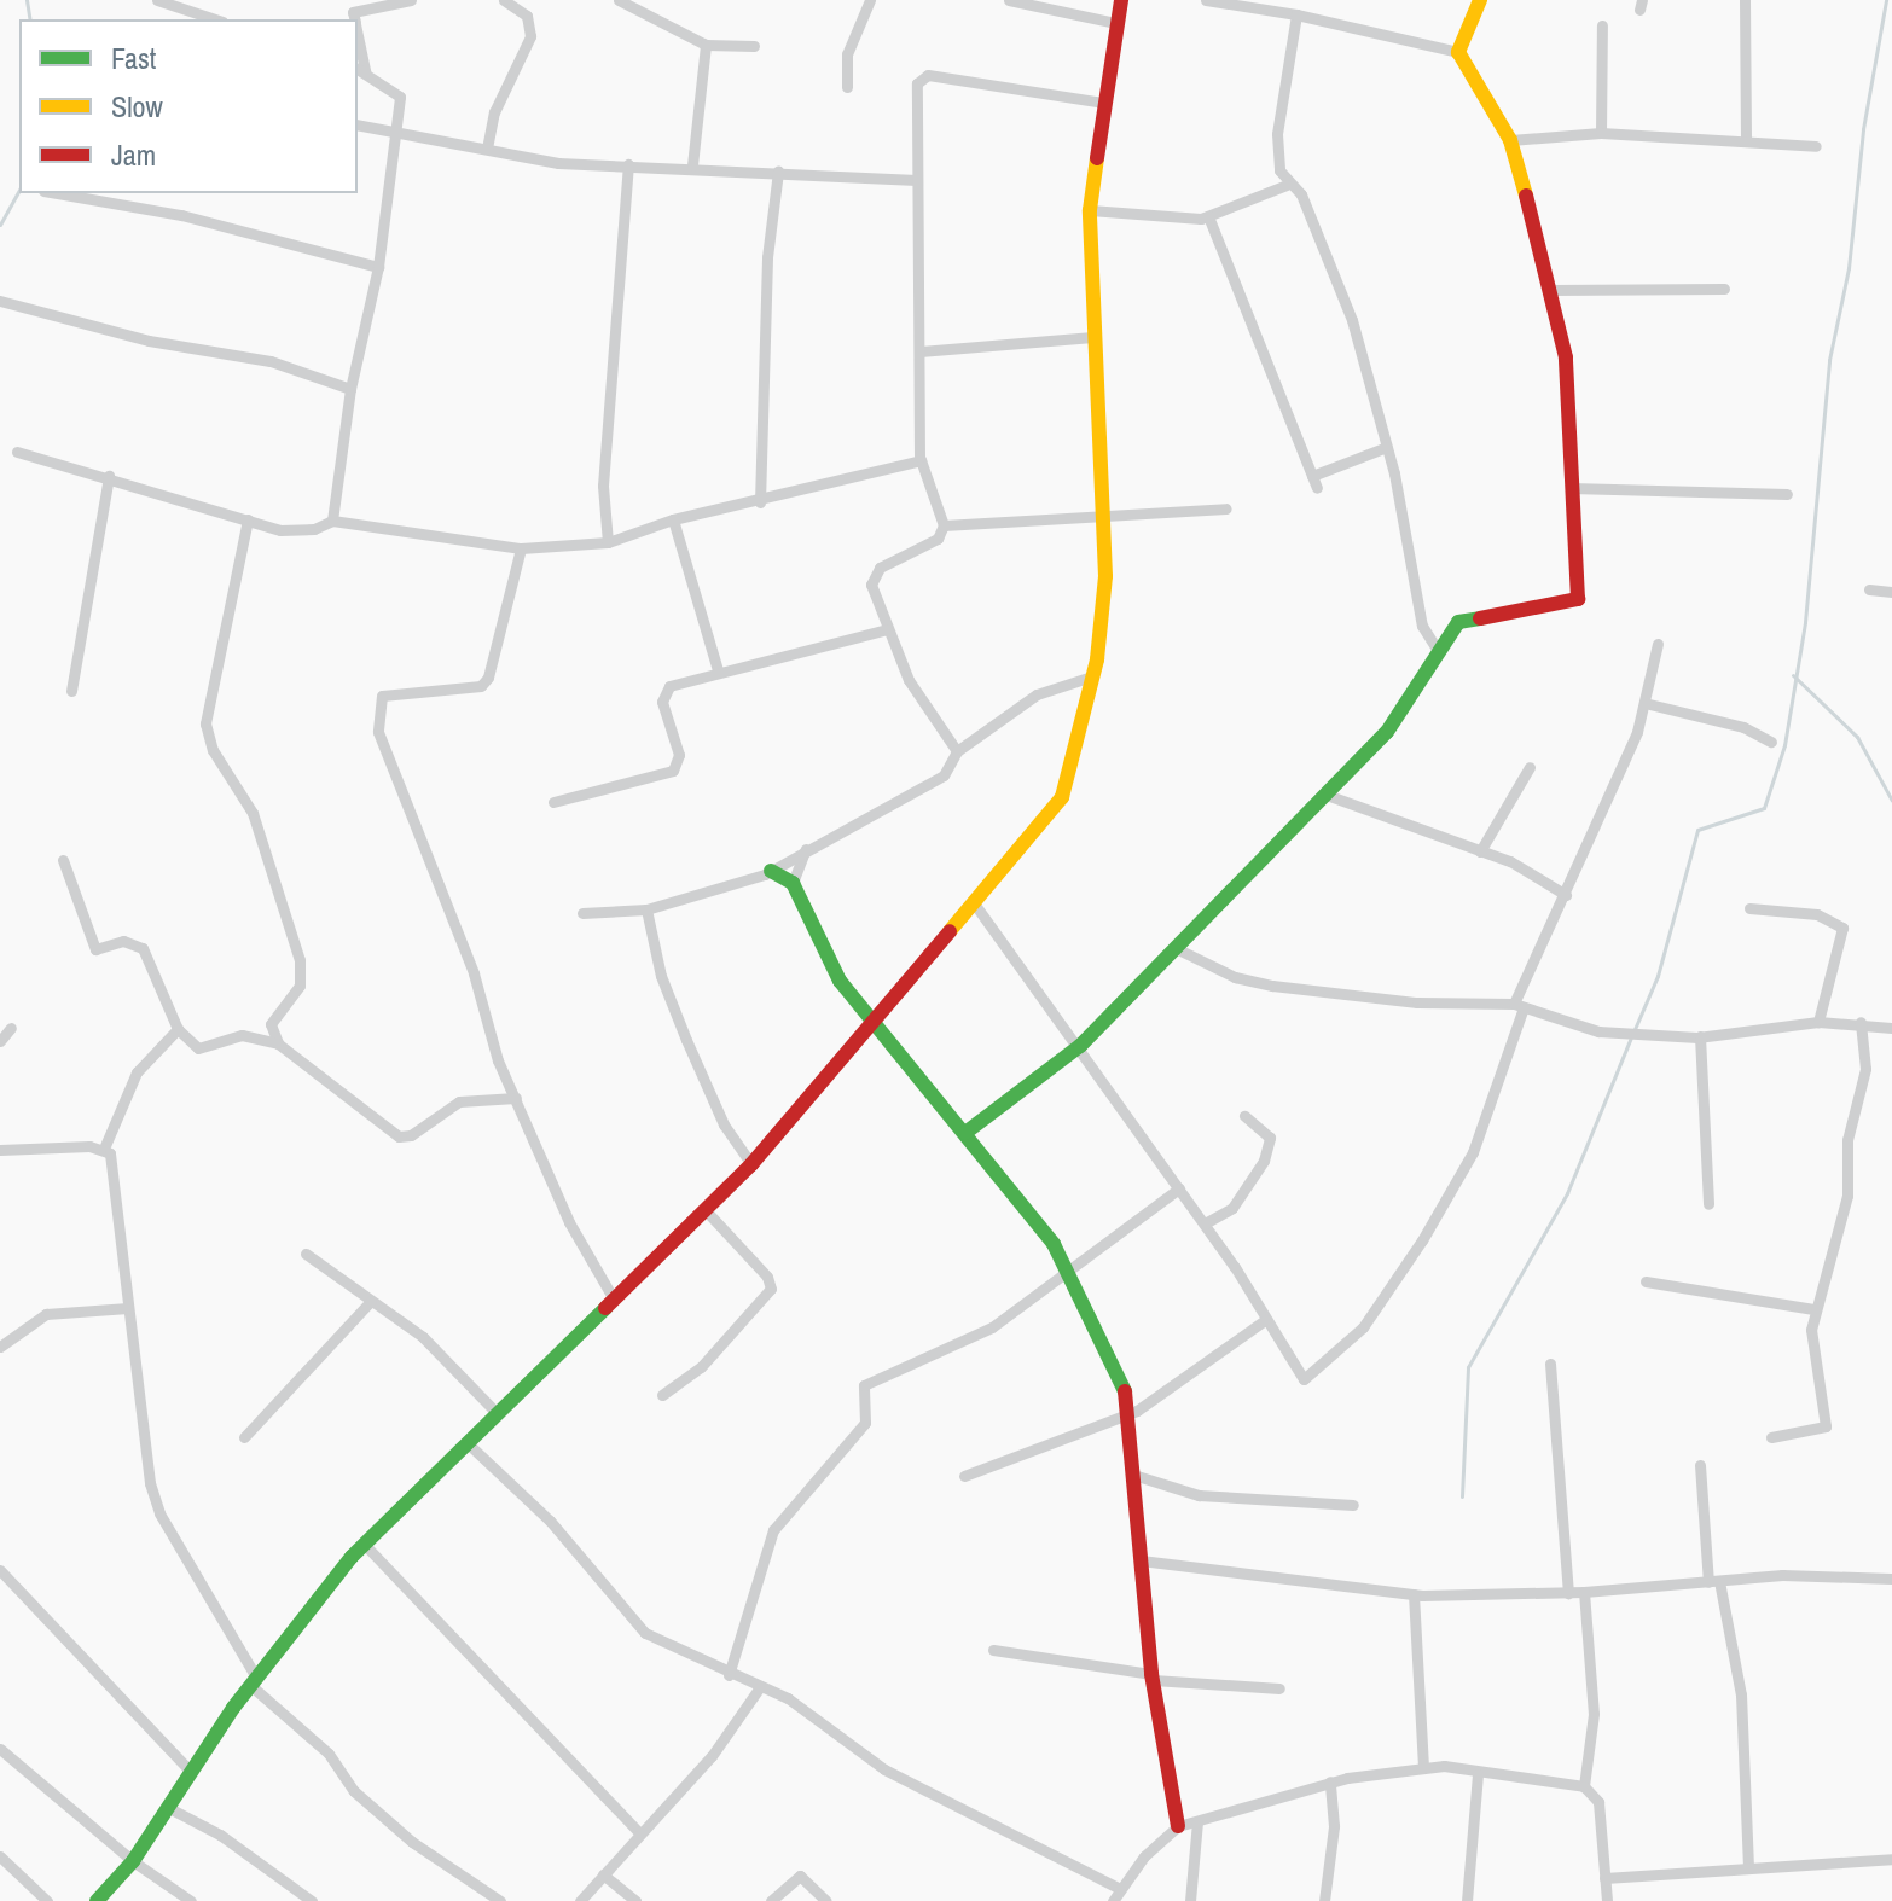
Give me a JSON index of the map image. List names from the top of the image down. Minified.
{"legend":["Fast","Slow","Jam"]}
